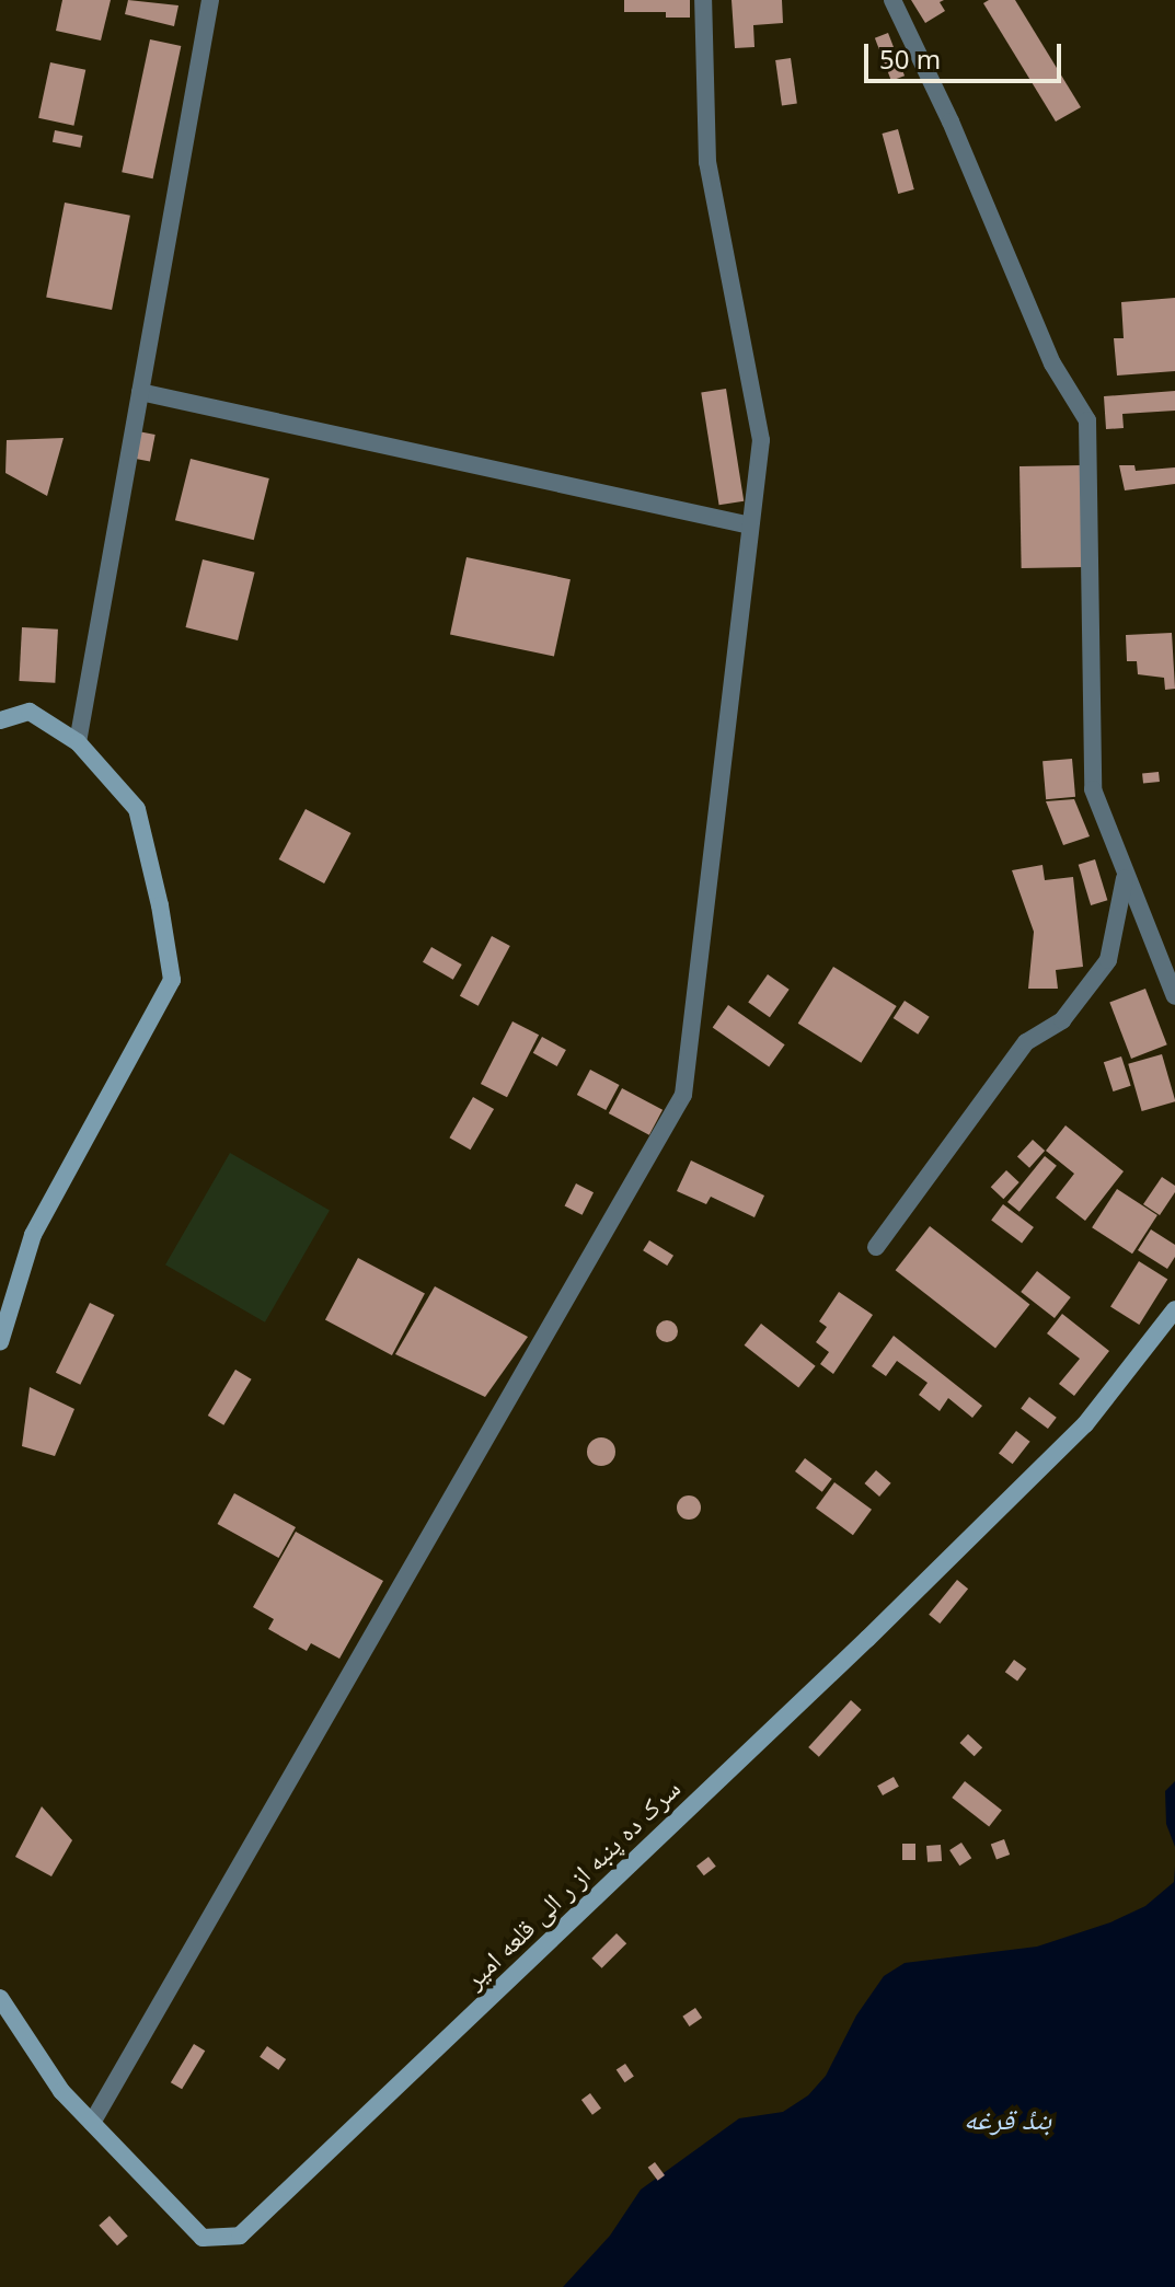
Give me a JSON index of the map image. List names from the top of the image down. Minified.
{"streets":{"street":["سرک ده پنبه از ر الی قلعه امیر"]},"water":["بندٔ قرغه"],"scale_bar":"50 m"}
